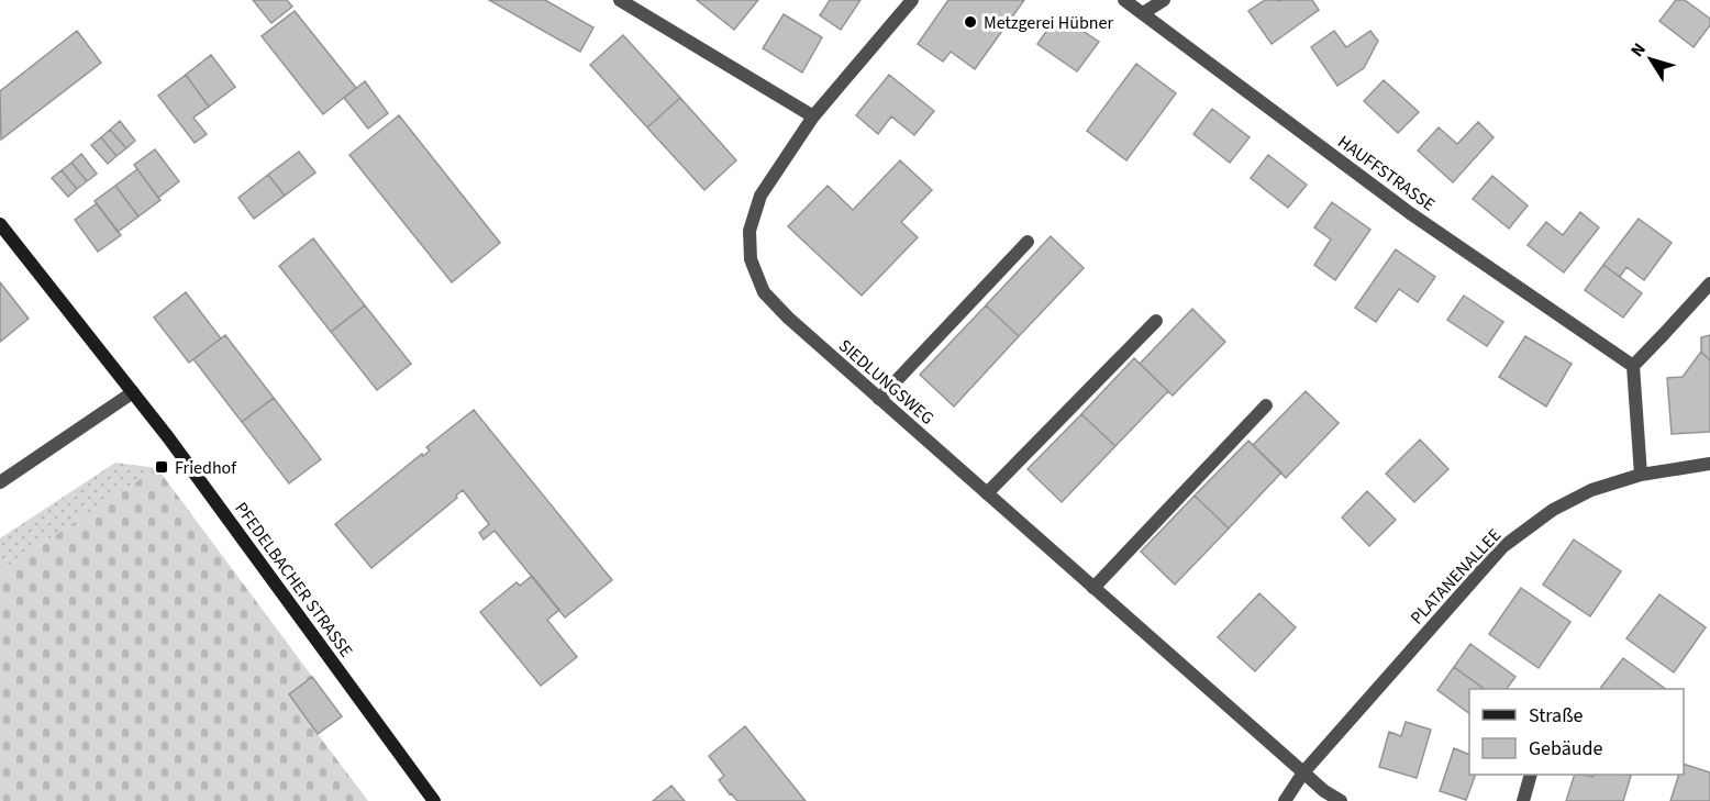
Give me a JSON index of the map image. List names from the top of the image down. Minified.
{"streets":{"main road":["PFEDELBACHER STRASSE"],"street":["HAUFFSTRASSE","SIEDLUNGSWEG","PLATANENALLEE"]},"crossings":[["SIEDLUNGSWEG","PLATANENALLEE"]],"places":{"other":["Metzgerei Hübner"],"transit":["Friedhof"]},"legend":["Straße","Gebäude"],"north":"top left"}
